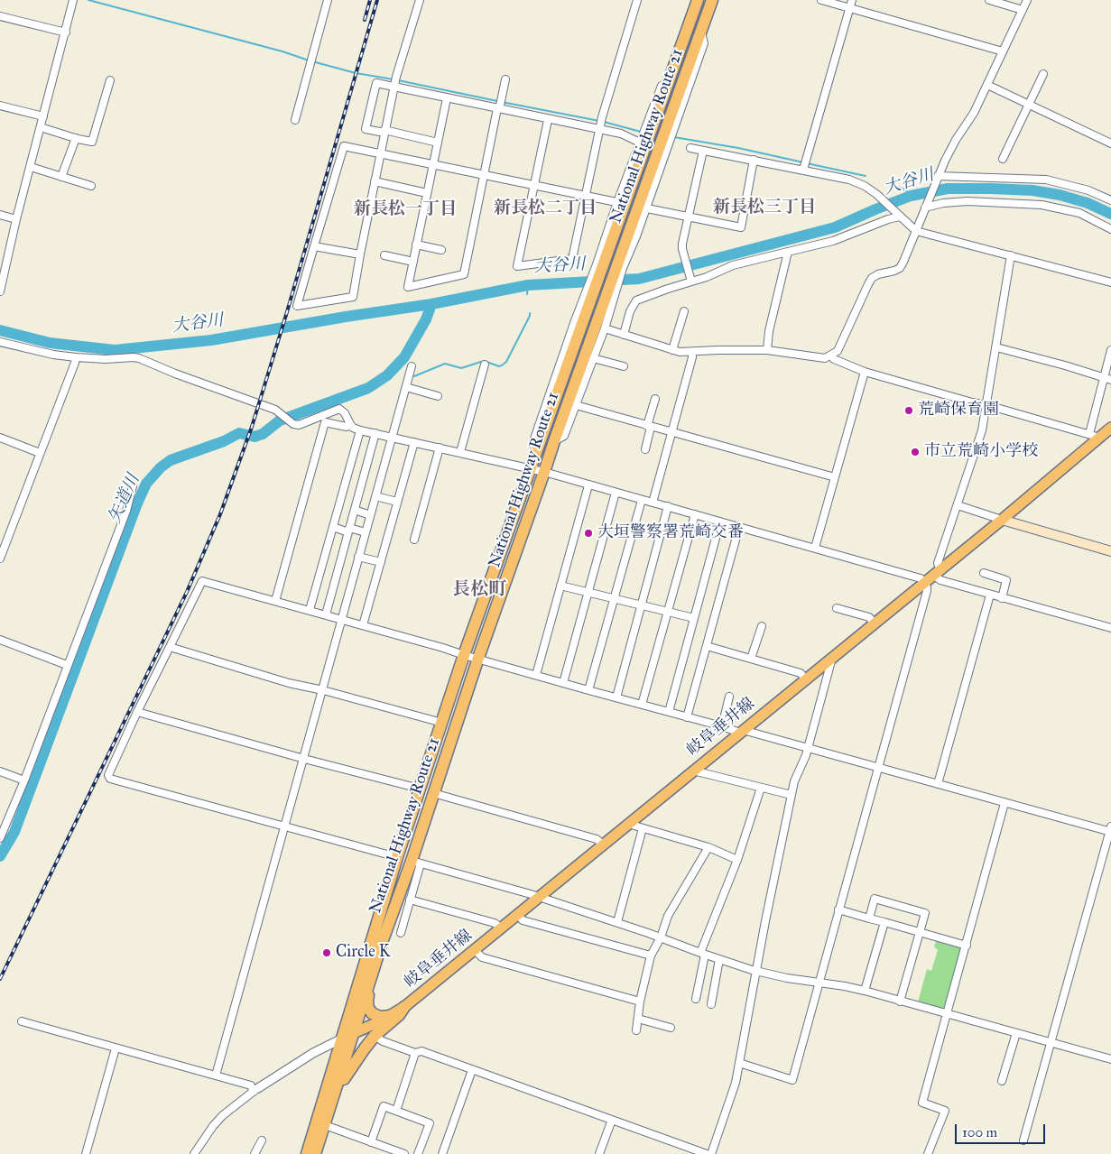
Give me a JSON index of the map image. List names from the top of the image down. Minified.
{"streets":{"highway":["National Highway Route 21"],"main road":["岐阜垂井線"]},"crossings":[["National Highway Route 21","岐阜垂井線"]],"districts":["新長松三丁目","新長松二丁目","新長松一丁目","長松町"],"water":["大谷川","矢道川"],"places":["荒崎保育園","市立荒崎小学校","大垣警察署荒崎交番","Circle K"],"scale_bar":"100 m"}
